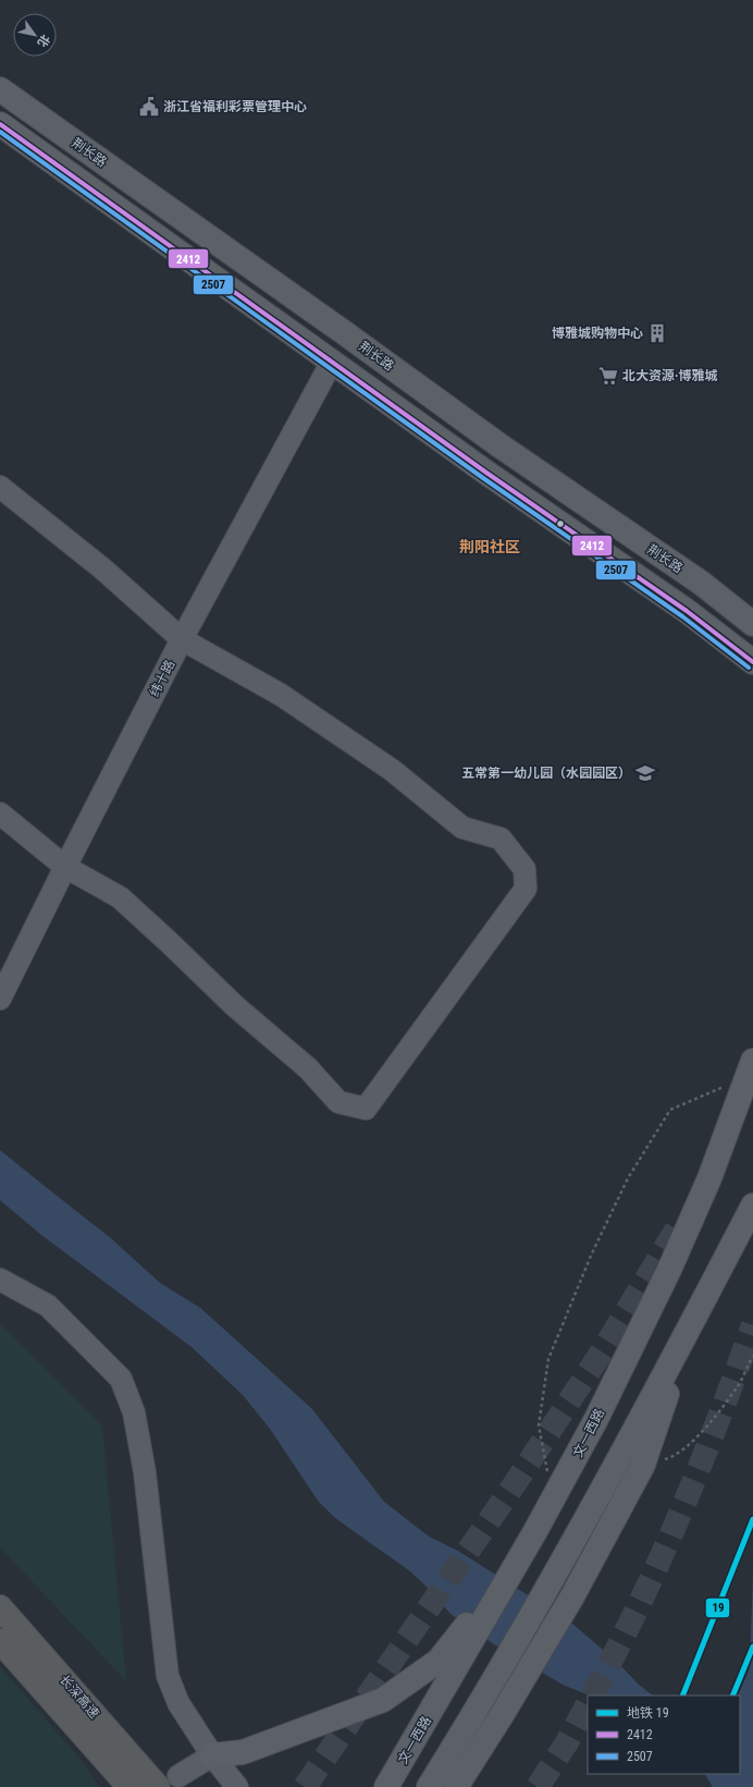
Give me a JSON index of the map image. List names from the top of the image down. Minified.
{"streets":{"highway":["长深高速"],"main road":["荆长路","文一西路"],"street":["纬十路"]},"districts":["荆阳社区"],"places":{"public building":["浙江省福利彩票管理中心"],"building":["博雅城购物中心"],"supermarket":["北大资源·博雅城"],"school or university":["五常第一幼儿园（水园园区）"]},"lines":["transit line 2412","transit line 2507","metro line 19"],"legend":["地铁 19","2412","2507"],"north":"bottom right"}
